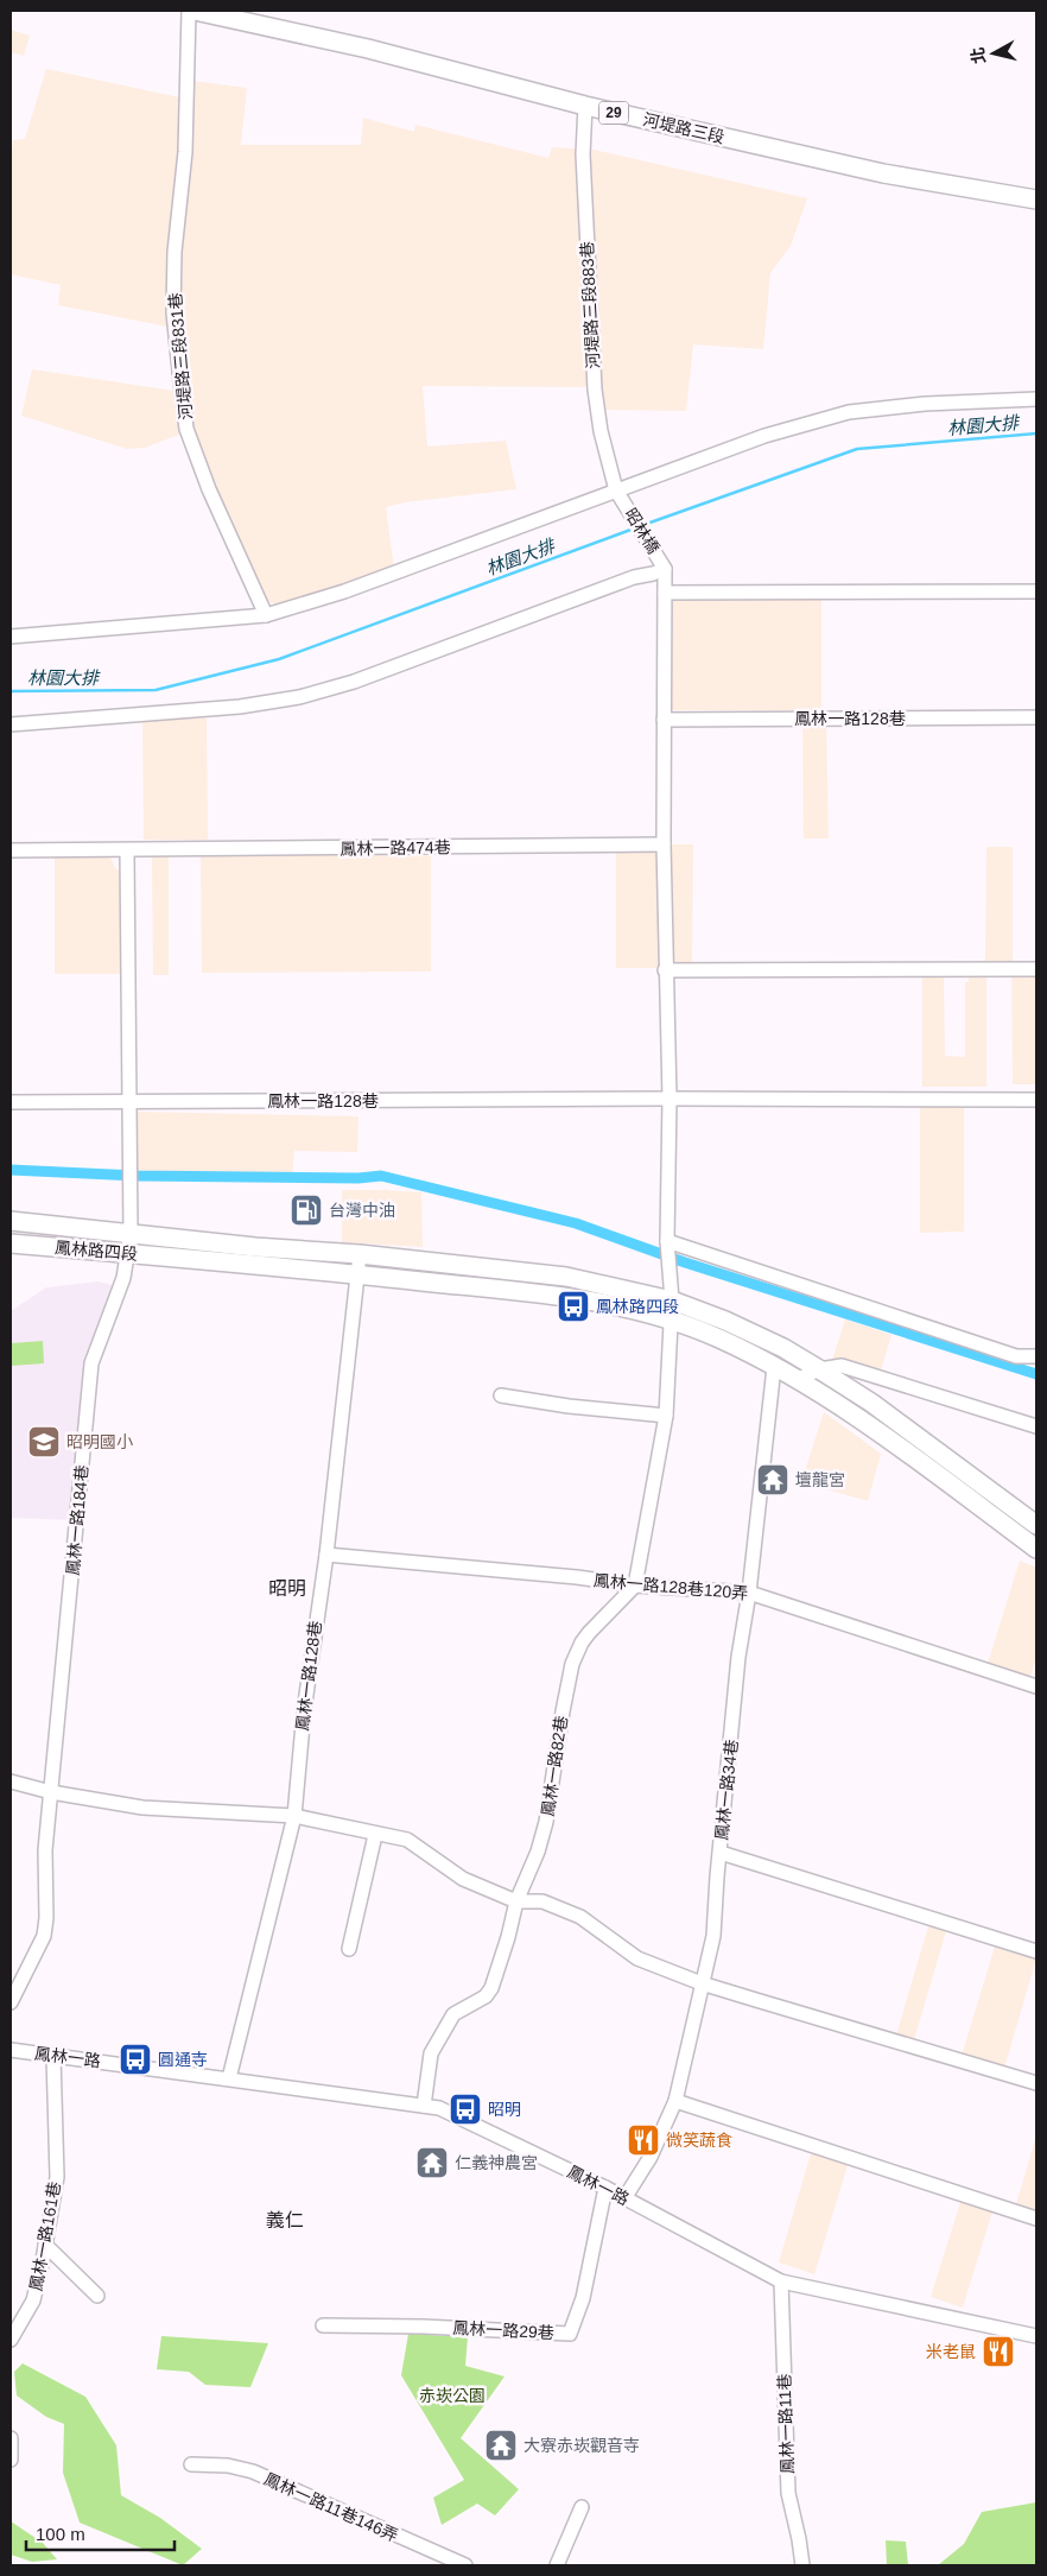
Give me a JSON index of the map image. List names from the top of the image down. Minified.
{"streets":{"main road":["29","河堤路三段","鳳林路四段"],"street":["河堤路三段883巷","河堤路三段831巷","昭林橋","鳳林一路128巷","鳳林一路474巷","鳳林一路184巷","鳳林一路128巷120弄","鳳林一路82巷","鳳林一路34巷","鳳林一路","鳳林一路161巷","鳳林一路29巷","鳳林一路11巷","鳳林一路11巷146弄"]},"crossings":[["河堤路三段","河堤路三段883巷"],["河堤路三段883巷","昭林橋"],["鳳林一路128巷","鳳林路四段"],["鳳林一路128巷","鳳林一路128巷120弄"],["鳳林一路128巷","鳳林一路"],["鳳林路四段","鳳林一路184巷"],["鳳林路四段","鳳林一路34巷"],["鳳林一路128巷120弄","鳳林一路82巷"],["鳳林一路128巷120弄","鳳林一路34巷"],["鳳林一路82巷","鳳林一路"],["鳳林一路34巷","鳳林一路"],["鳳林一路","鳳林一路161巷"],["鳳林一路","鳳林一路29巷"],["鳳林一路","鳳林一路11巷"]],"districts":["昭明","義仁"],"water":["林園大排"],"parks":["赤崁公園"],"places":{"fuel station":["台灣中油"],"bus stop":["鳳林路四段","圓通寺","昭明"],"school or university":["昭明國小"],"temple":["壇龍宮","仁義神農宮","大寮赤崁觀音寺"],"restaurant":["微笑蔬食","米老鼠"]},"scale_bar":"100 m","north":"left"}
